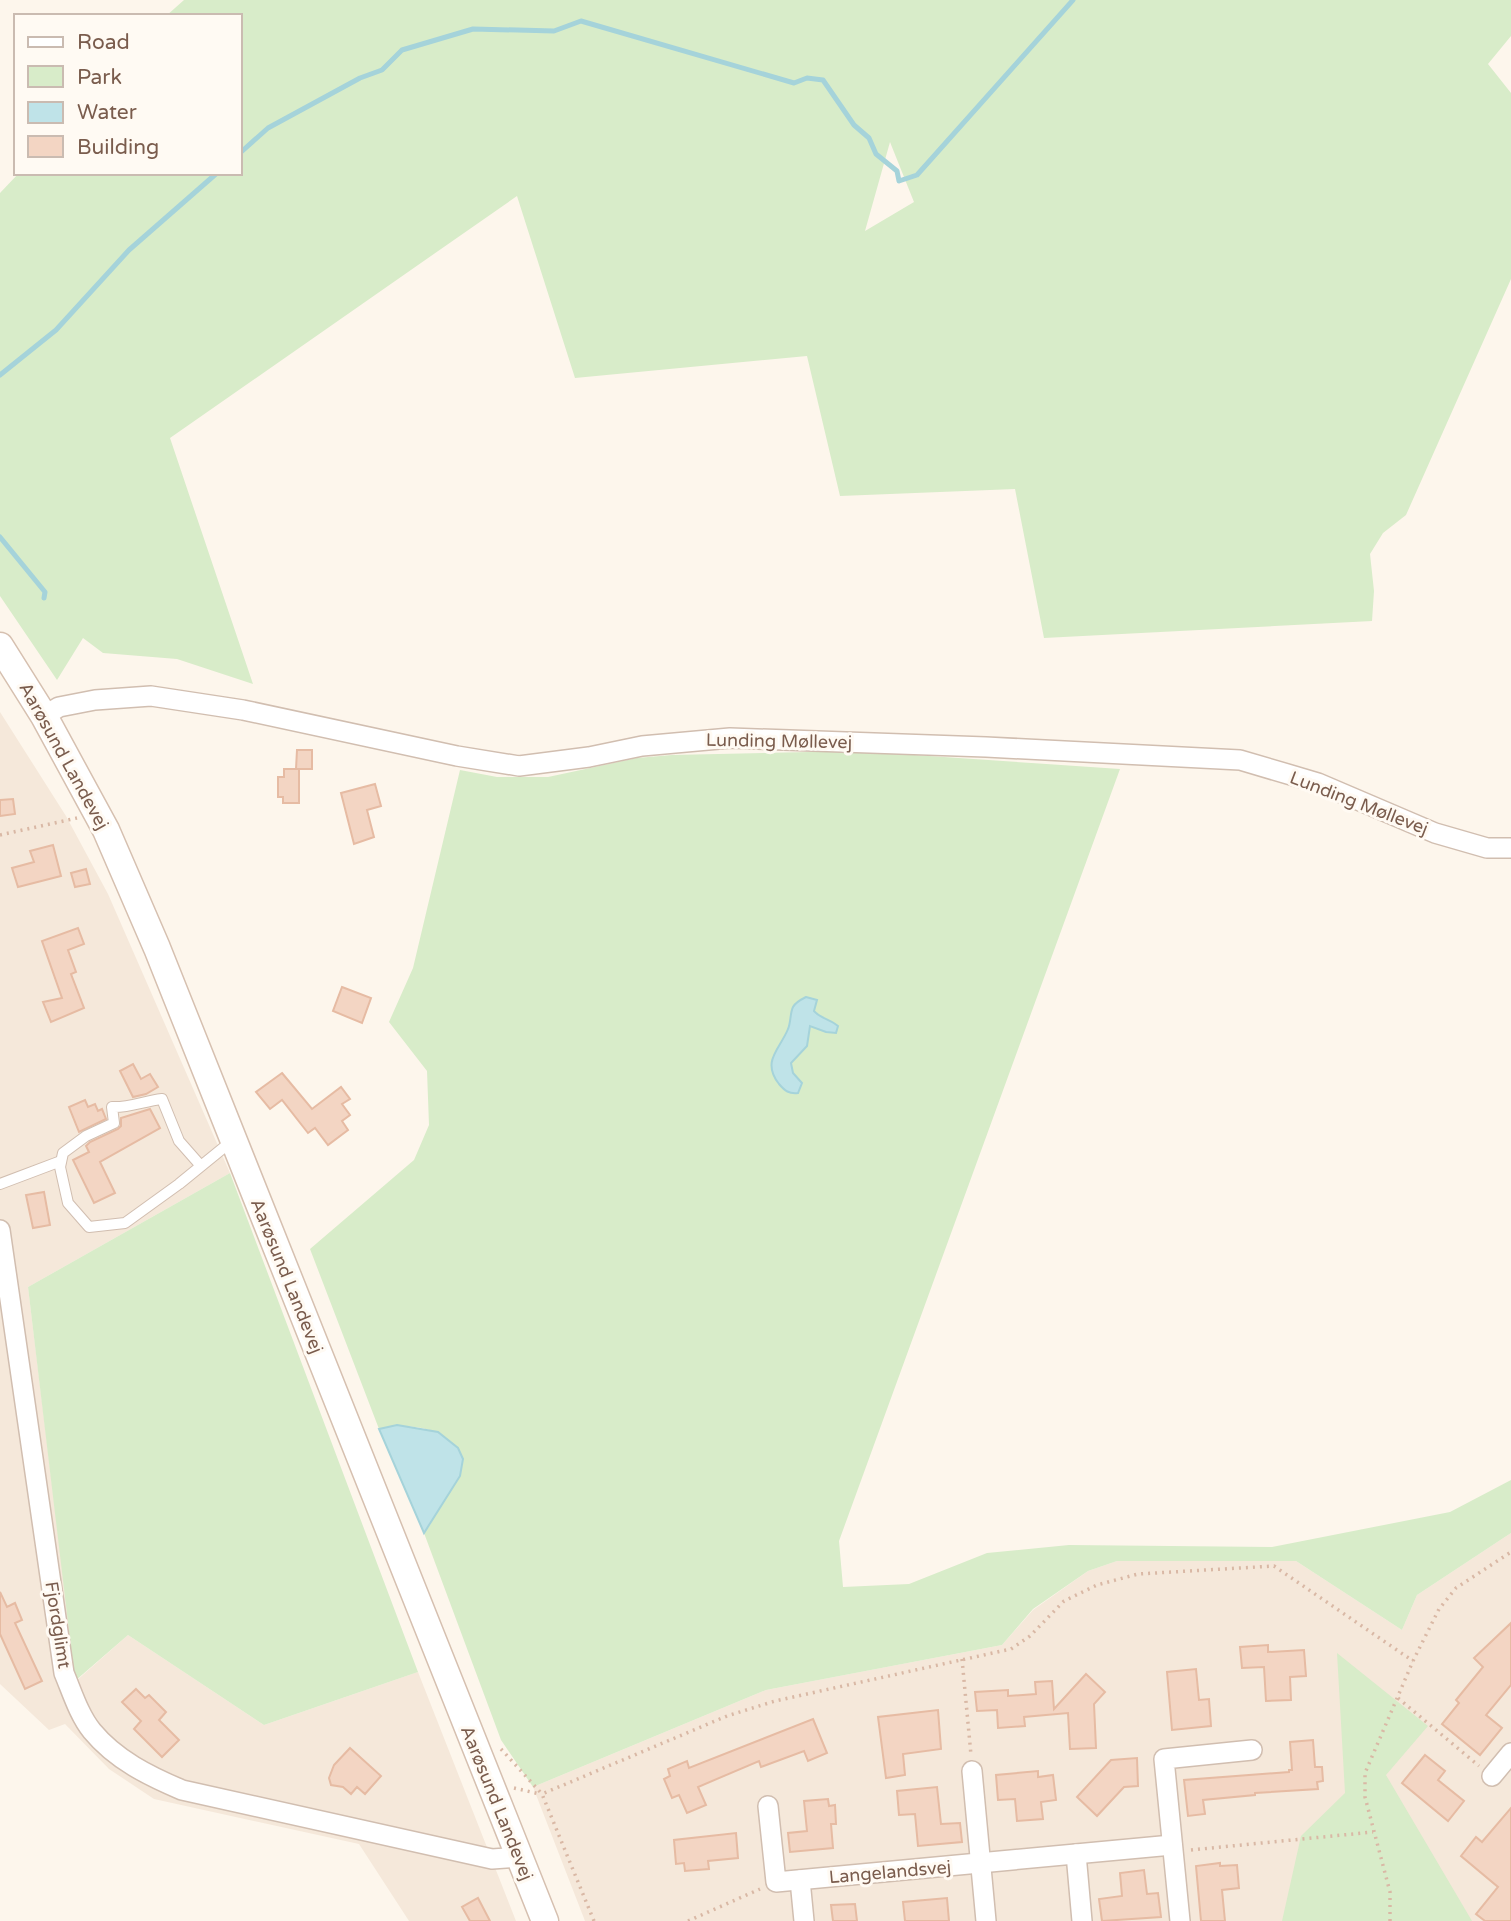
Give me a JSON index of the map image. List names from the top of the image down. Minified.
{"streets":{"street":["Lunding Møllevej","Aarøsund Landevej","Fjordglimt","Langelandsvej"]},"crossings":[["Lunding Møllevej","Aarøsund Landevej"],["Aarøsund Landevej","Fjordglimt"]],"legend":["Road","Park","Water","Building"]}
